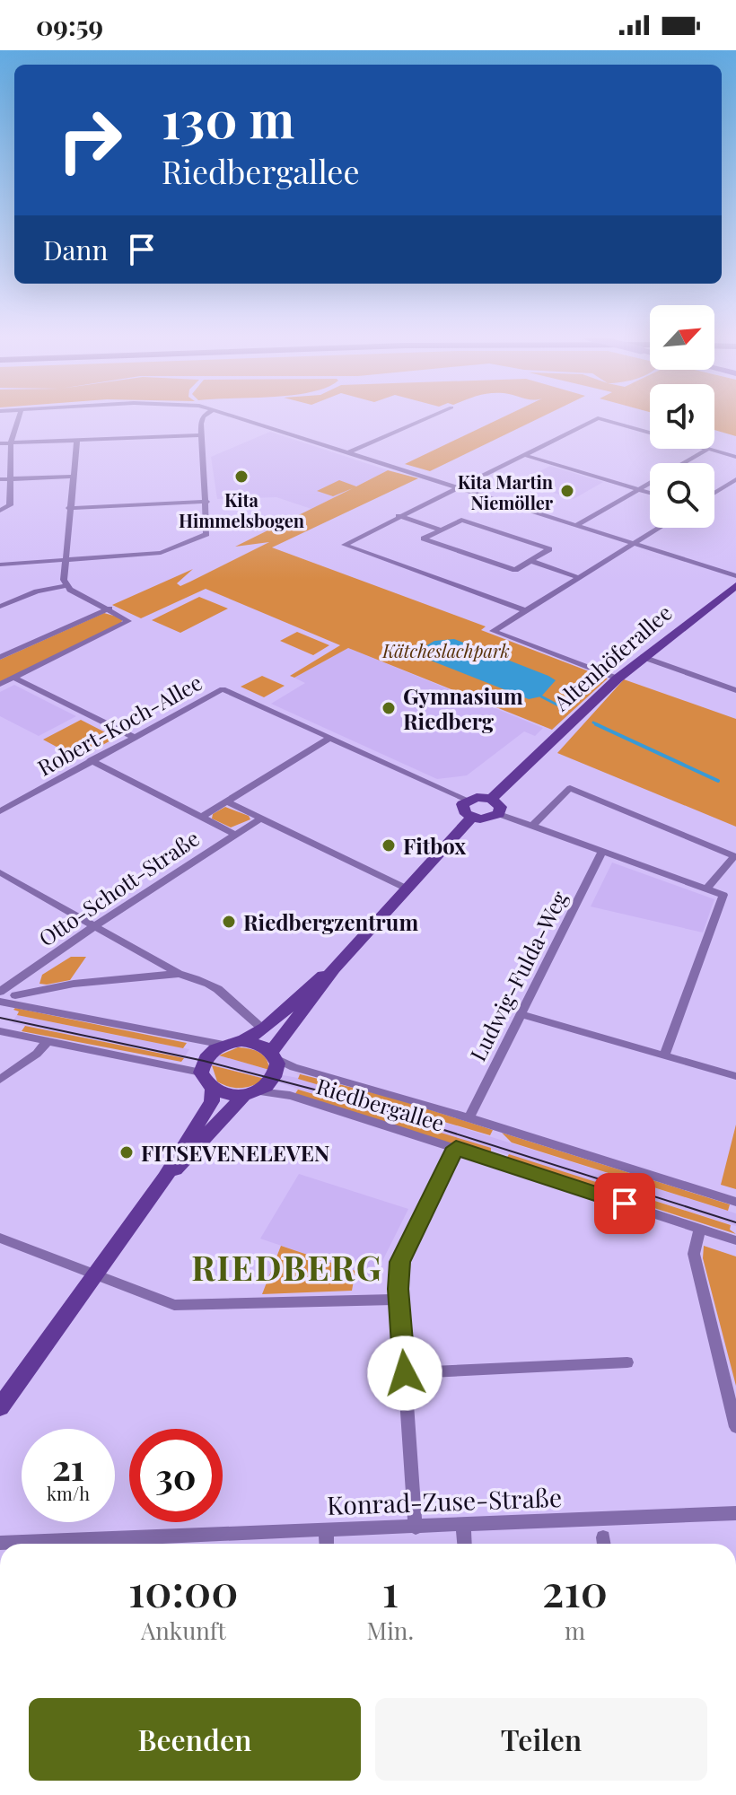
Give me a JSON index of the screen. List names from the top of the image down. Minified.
{"streets":{"street":["Altenhöferallee","Robert-Koch-Allee","Otto-Schott-Straße","Ludwig-Fulda-Weg","Riedbergallee","Konrad-Zuse-Straße"]},"crossings":[["Ludwig-Fulda-Weg","Riedbergallee"]],"districts":["RIEDBERG"],"parks":["Kätcheslachpark"],"places":["Kita Himmelsbogen","Kita Martin Niemöller","Gymnasium Riedberg","Fitbox","Riedbergzentrum","FITSEVENELEVEN"],"north":"top right","page":{"status":"09:59","turn":["130 m","Riedbergallee"],"then":"Dann","speed":"21 km/h","limit":"30","eta":["10:00","Ankunft","1","Min.","210","m"],"buttons":["Beenden","Teilen"]}}
